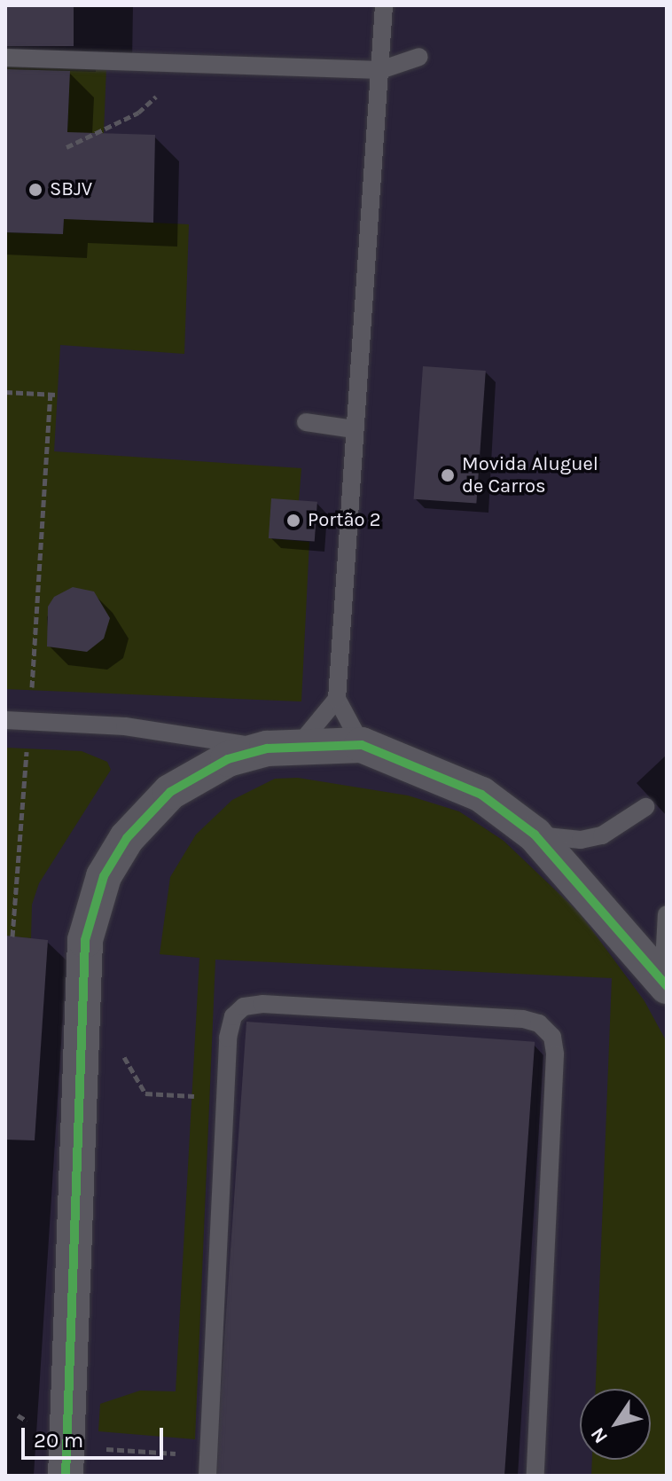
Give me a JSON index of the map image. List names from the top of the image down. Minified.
{"places":["SBJV","Movida Aluguel de Carros","Portão 2"],"scale_bar":"20 m","north":"bottom left"}
